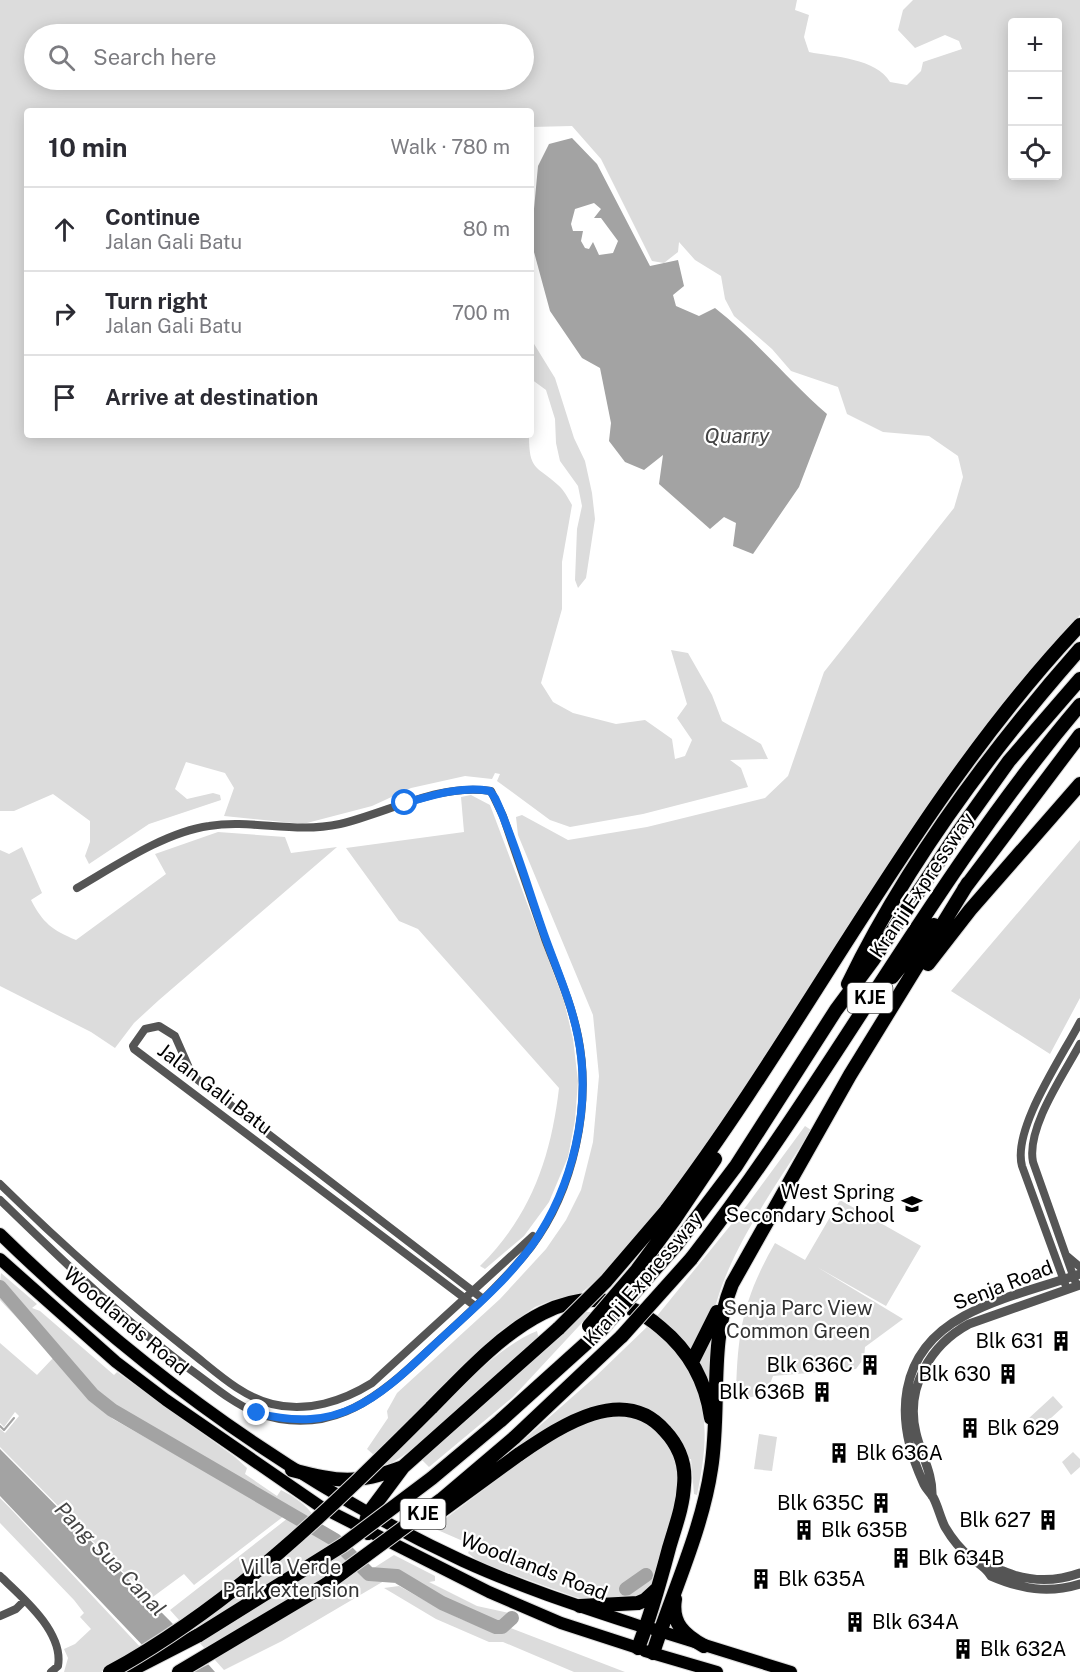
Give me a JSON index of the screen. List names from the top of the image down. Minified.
{"streets":{"highway":["Kranji Expressway","KJE"],"main road":["Woodlands Road"],"street":["Jalan Gali Batu","Senja Road"]},"crossings":[["Kranji Expressway","KJE"]],"water":["Quarry","Pang Sua Canal"],"parks":["Senja Parc View Common Green","Villa Verde Park extension"],"places":{"school or university":["West Spring Secondary School"],"building":["Blk 631","Blk 636C","Blk 630","Blk 636B","Blk 629","Blk 636A","Blk 635C","Blk 627","Blk 635B","Blk 634B","Blk 635A","Blk 634A","Blk 632A"]},"page":{"map_buttons":["+","−"],"search":"Search here","heading":["10 min","Walk · 780 m"],"list":[["Continue","Jalan Gali Batu","80 m"],["Turn right","Jalan Gali Batu","700 m"],"Arrive at destination"]}}
